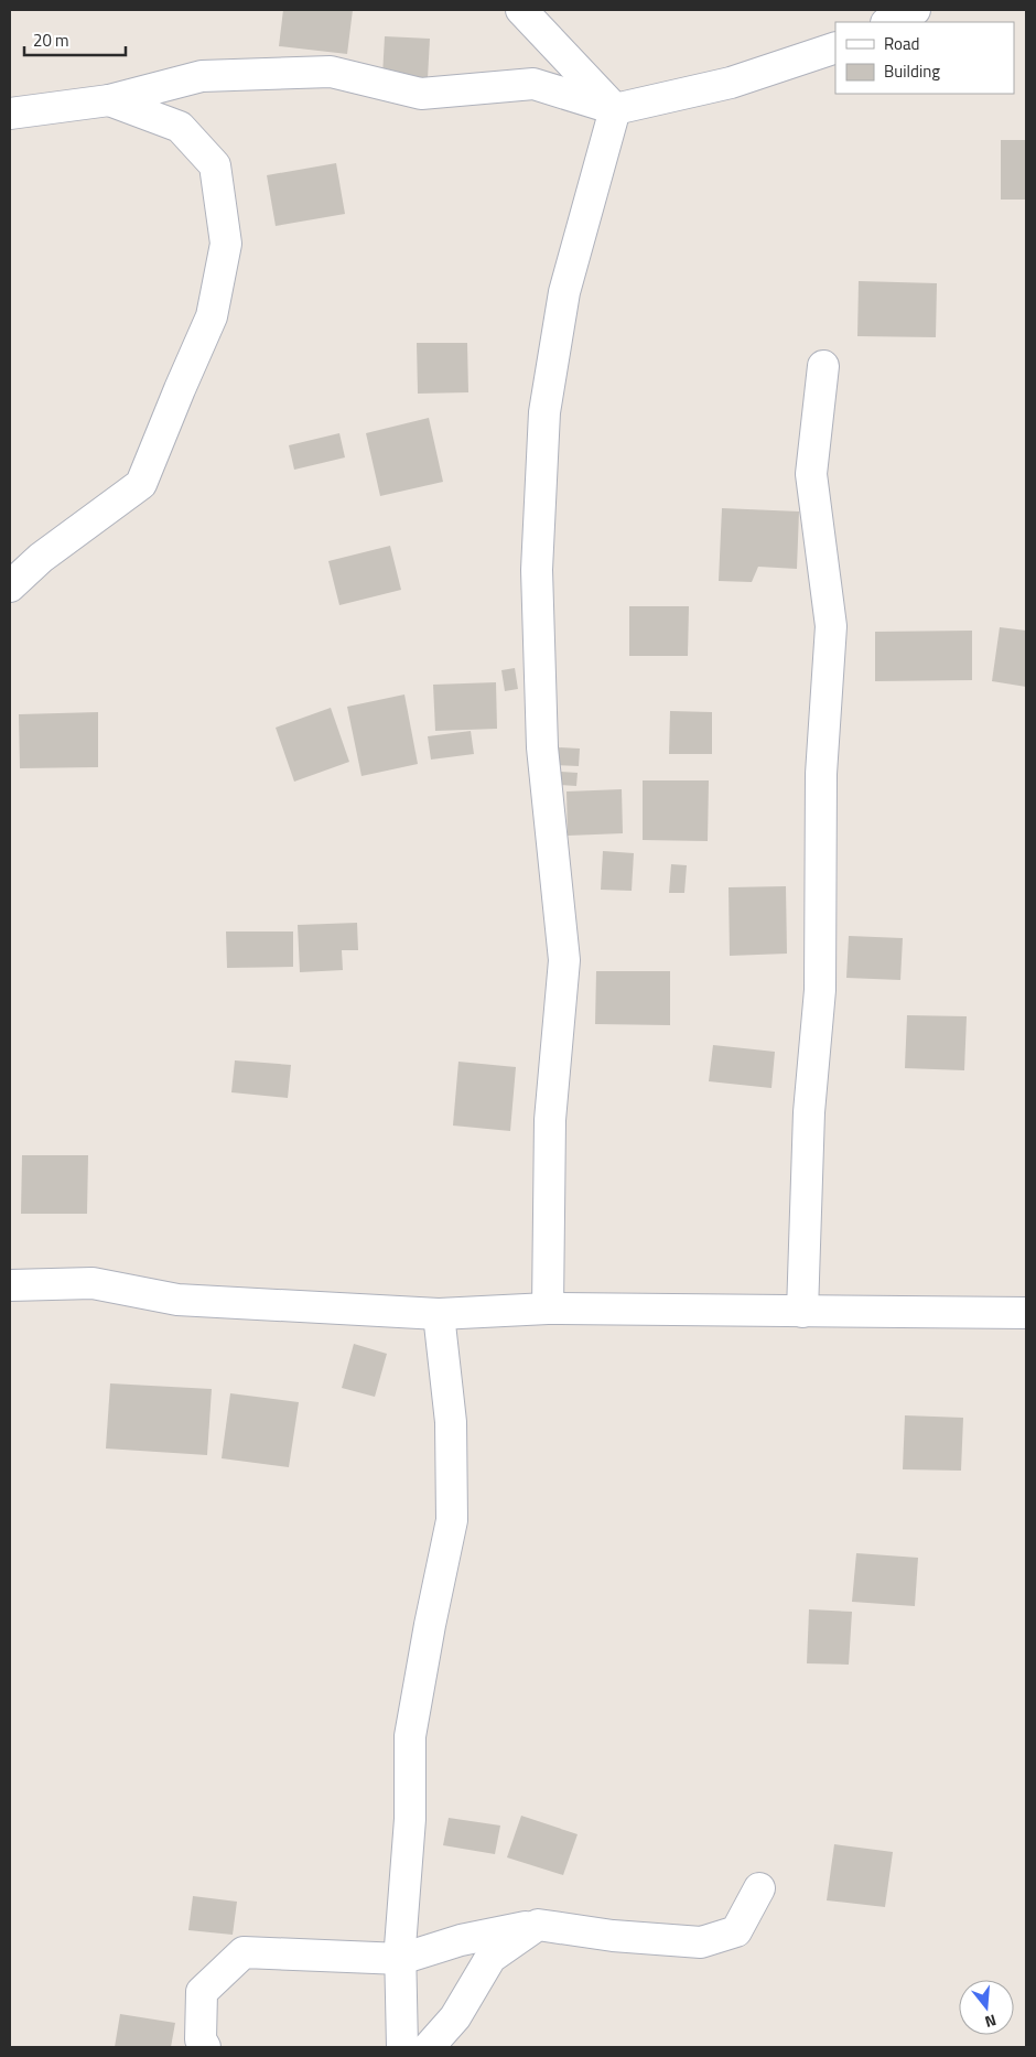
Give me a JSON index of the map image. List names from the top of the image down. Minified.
{"legend":["Road","Building"],"scale_bar":"20 m","north":"bottom"}
